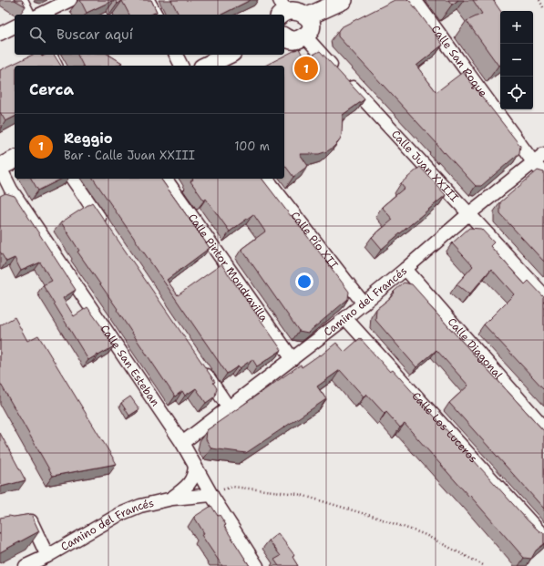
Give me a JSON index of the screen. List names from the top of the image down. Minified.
{"streets":{"street":["Calle San Roque","Calle Juan XXIII","Calle Pío XII","Calle Pintor Mondravilla","Camino del Francés","Calle Diagonal","Calle San Esteban","Calle Los Luceros"]},"crossings":[["Calle San Roque","Camino del Francés"],["Calle Juan XXIII","Camino del Francés"],["Calle Pío XII","Camino del Francés"],["Calle Pintor Mondravilla","Camino del Francés"],["Camino del Francés","Calle Diagonal"],["Camino del Francés","Calle San Esteban"],["Camino del Francés","Calle Los Luceros"]],"page":{"map_buttons":["+","−"],"search":"Buscar aquí","pins":"1","heading":"Cerca","list":[{"mark":"1","name":"Reggio","note":"Bar · Calle Juan XXIII","value":"100 m"}]}}
